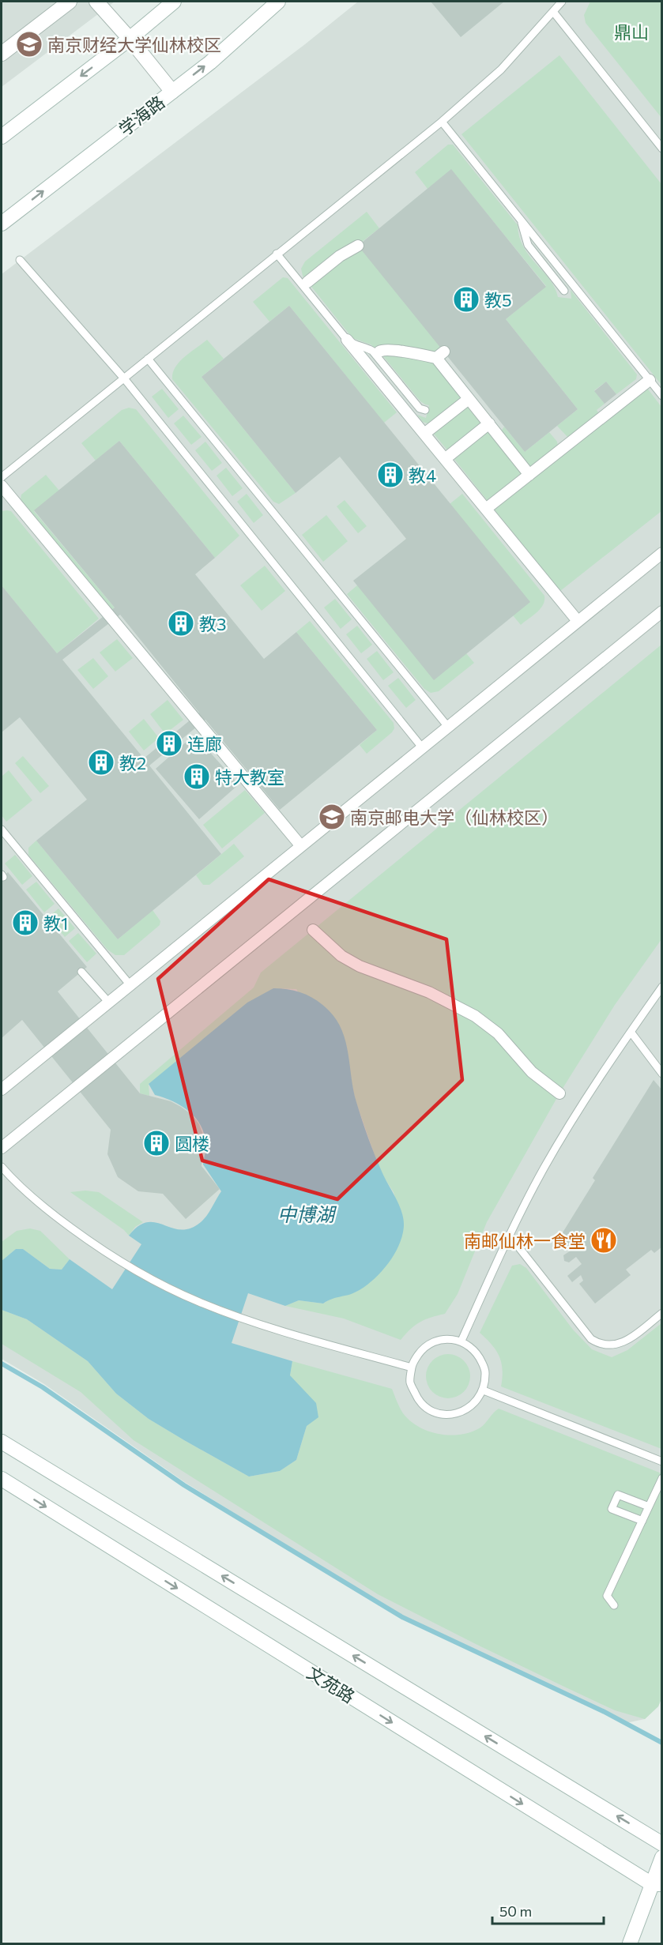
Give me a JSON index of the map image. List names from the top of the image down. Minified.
{"streets":{"main road":["学海路","文苑路"]},"water":["中博湖"],"parks":["鼎山"],"places":{"school or university":["南京财经大学仙林校区","南京邮电大学（仙林校区）"],"building":["教5","教4","教3","连廊","教2","特大教室","教1","圆楼"],"restaurant":["南邮仙林一食堂"]},"scale_bar":"50 m"}
